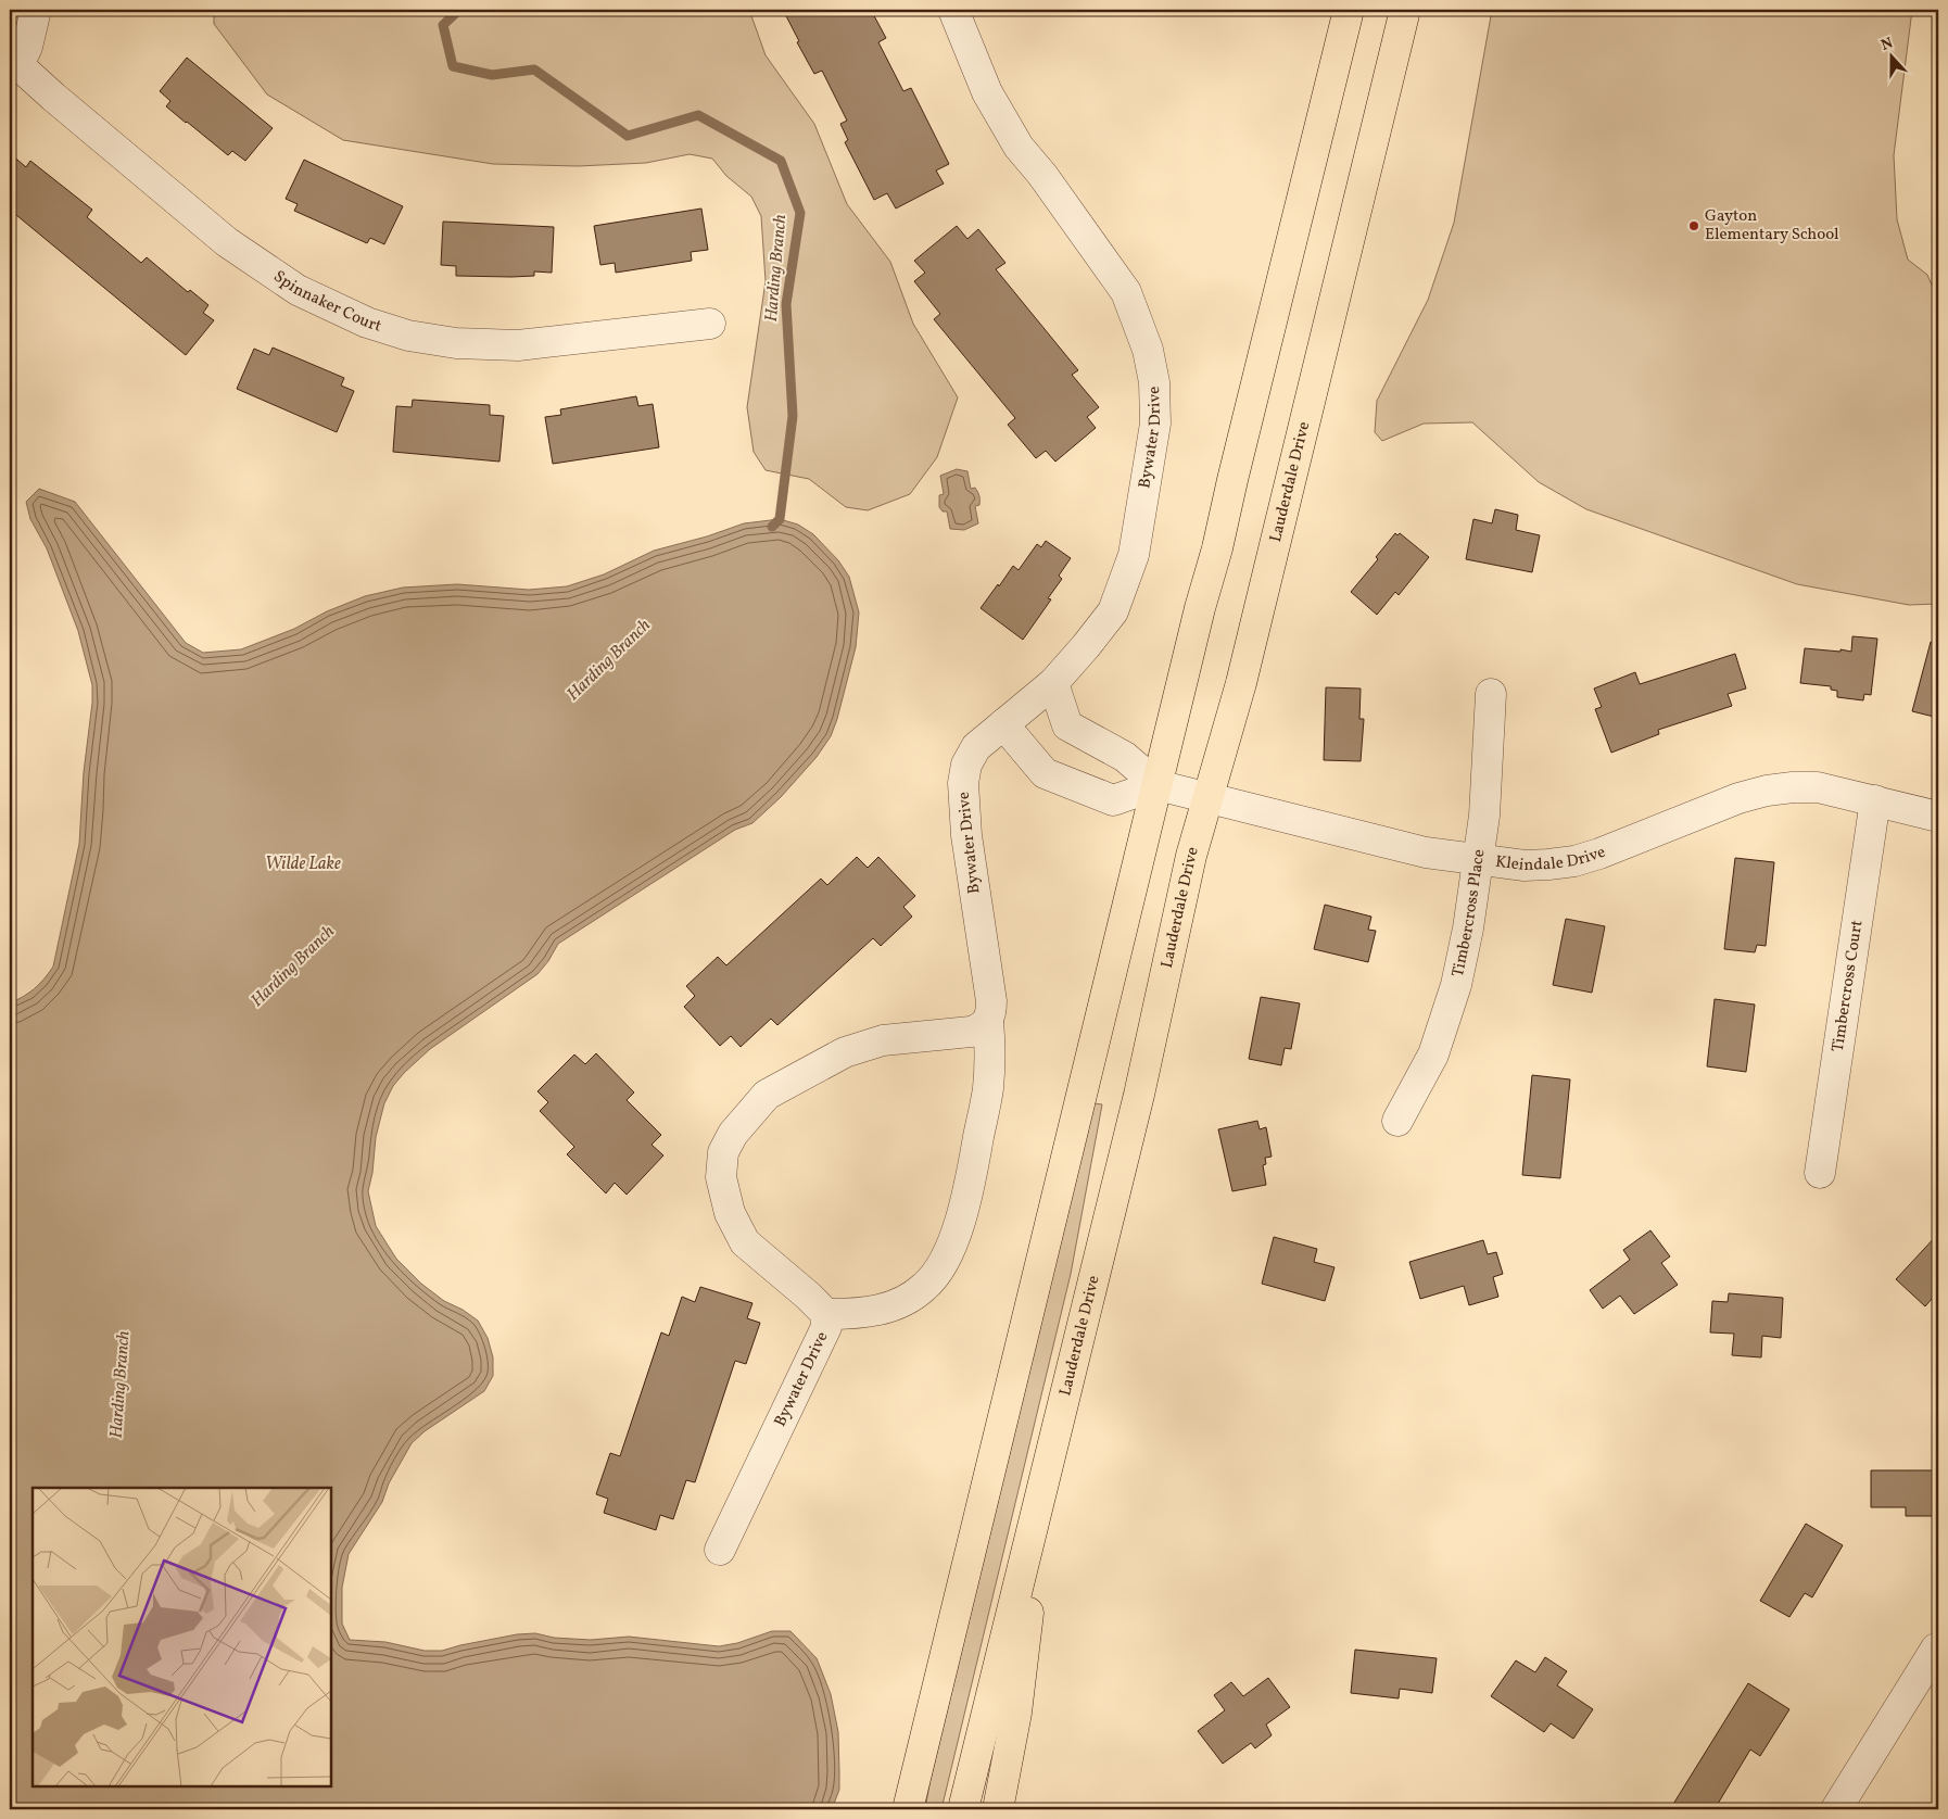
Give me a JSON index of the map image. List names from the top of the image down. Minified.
{"streets":{"main road":["Lauderdale Drive"],"street":["Spinnaker Court","Bywater Drive","Kleindale Drive","Timbercross Place","Timbercross Court"]},"crossings":[["Bywater Drive","Kleindale Drive"],["Lauderdale Drive","Kleindale Drive"],["Kleindale Drive","Timbercross Place"],["Kleindale Drive","Timbercross Court"]],"water":["Harding Branch","Wilde Lake"],"places":["Gayton Elementary School"],"north":"top"}
